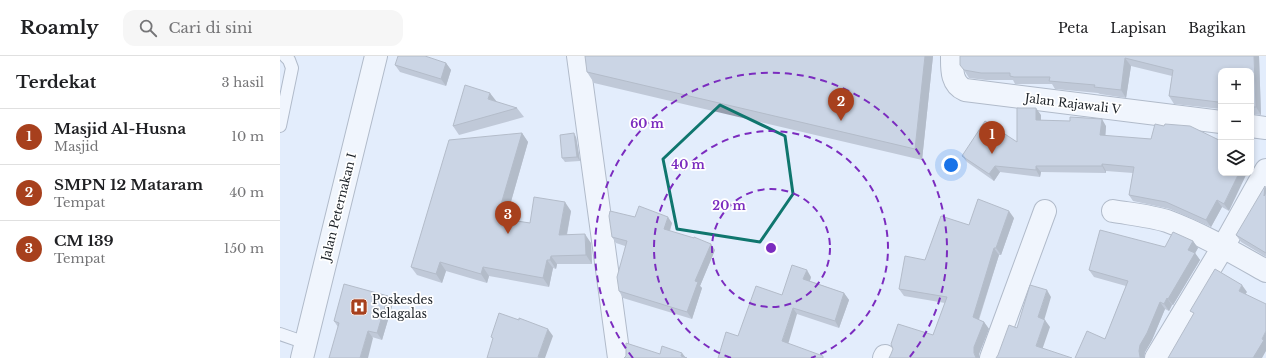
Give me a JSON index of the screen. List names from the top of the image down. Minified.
{"streets":{"street":["Jalan Rajawali V","Jalan Peternakan I"]},"places":{"hospital":["Poskesdes Selagalas"]},"page":{"header":"Roamly","search":"Cari di sini","nav":["Peta","Lapisan","Bagikan"],"heading":["Terdekat","3 hasil"],"map_buttons":["+","−"],"pins":["2","1","3"],"list":[{"mark":"1","name":"Masjid Al-Husna","note":"Masjid","value":"10 m"},{"mark":"2","name":"SMPN 12 Mataram","note":"Tempat","value":"40 m"},{"mark":"3","name":"CM 139","note":"Tempat","value":"150 m"}]},"rings":["60 m","40 m","20 m"]}
